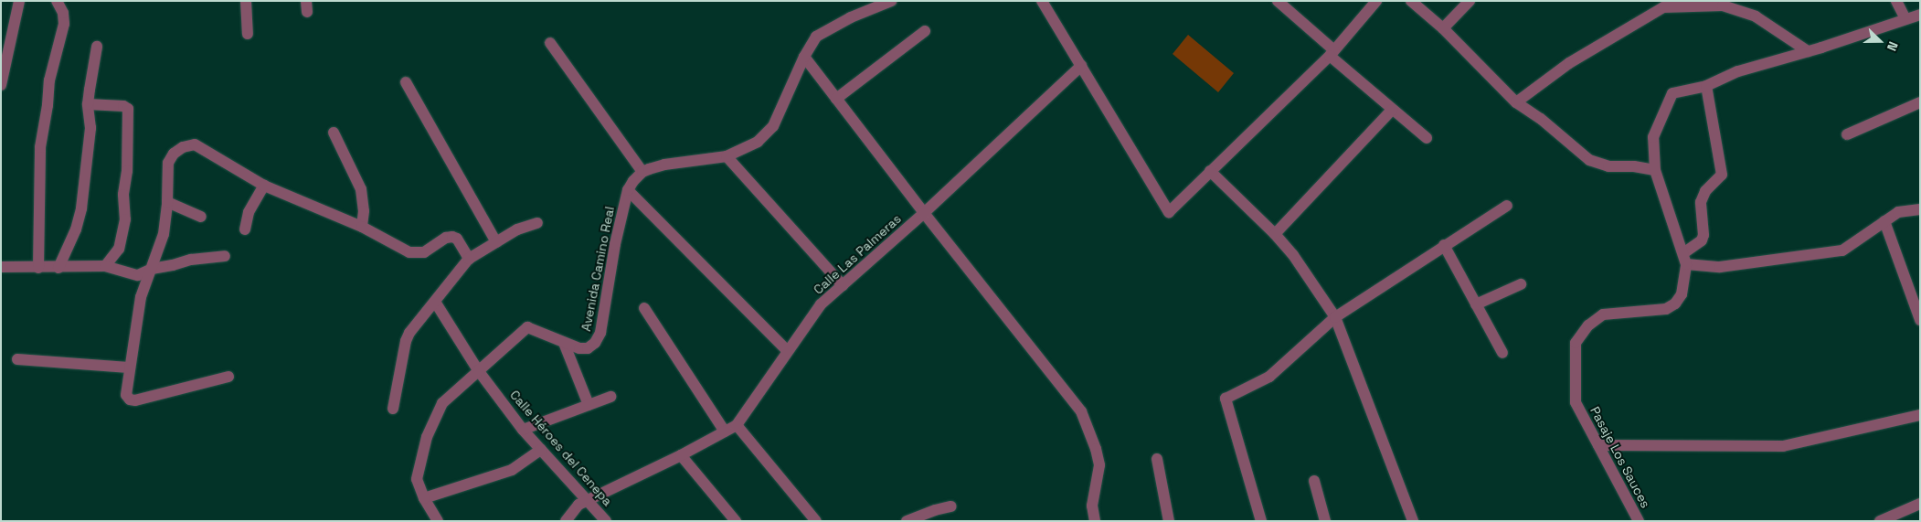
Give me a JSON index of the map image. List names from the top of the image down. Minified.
{"streets":{"street":["Calle Las Palmeras","Avenida Camino Real","Calle Héroes del Cenepa","Pasaje Los Sauces"]},"crossings":[["Calle Las Palmeras","Calle Héroes del Cenepa"],["Avenida Camino Real","Calle Héroes del Cenepa"]],"north":"right"}
